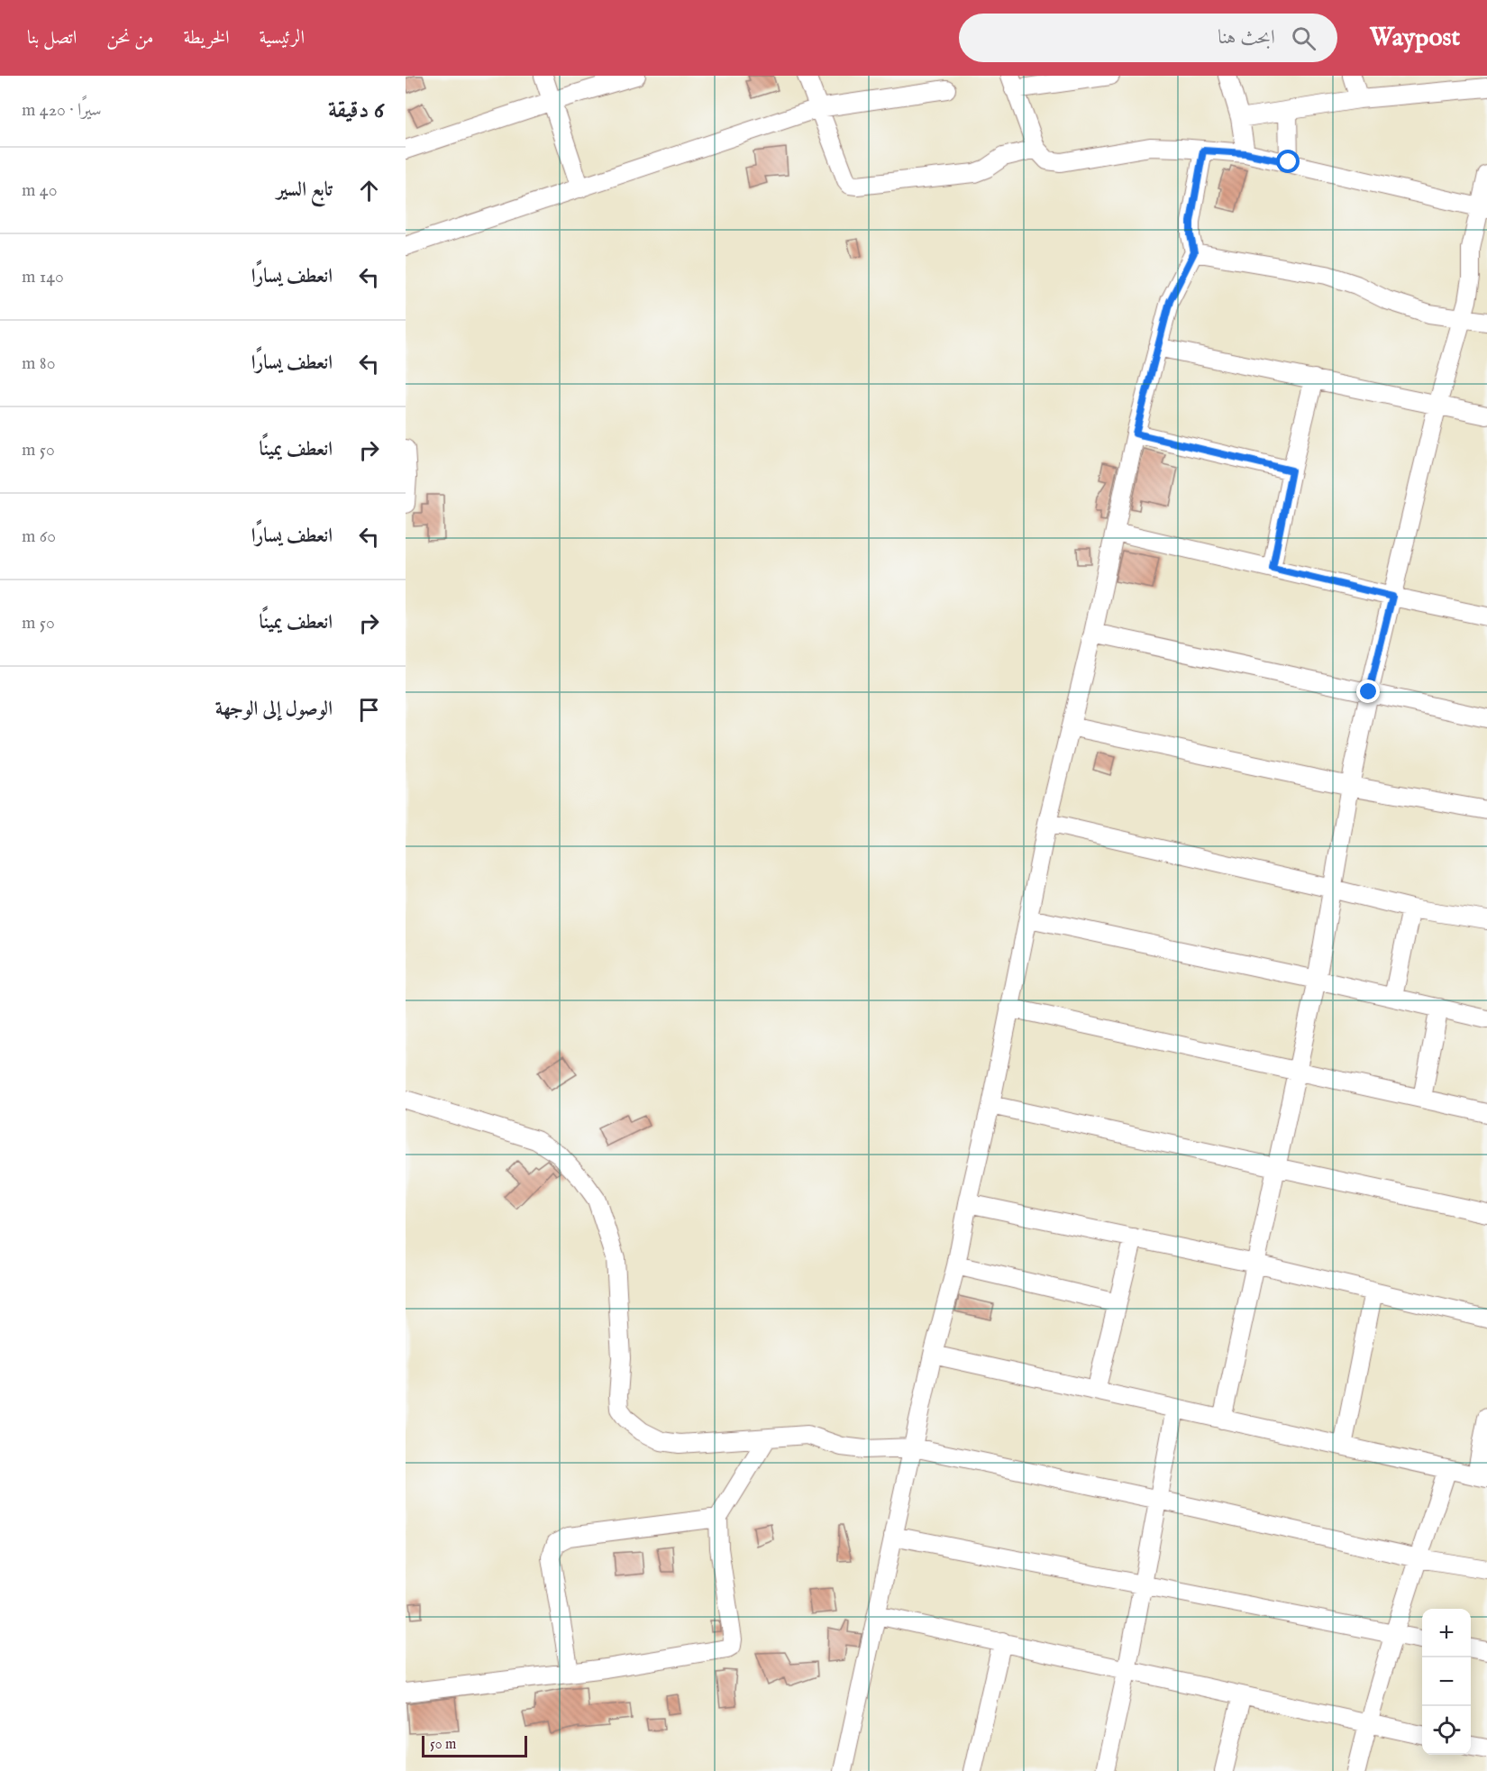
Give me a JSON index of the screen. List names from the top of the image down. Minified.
{"scale_bar":"50 m","page":{"header":"Waypost","search":"ابحث هنا","nav":["الرئيسية","الخريطة","من نحن","اتصل بنا"],"heading":["6 دقيقة","سيرًا · 420 m"],"list":[["تابع السير","40 m"],["انعطف يسارًا","140 m"],["انعطف يسارًا","80 m"],["انعطف يمينًا","50 m"],["انعطف يسارًا","60 m"],["انعطف يمينًا","50 m"],"الوصول إلى الوجهة"],"map_buttons":["+","−"],"scale":"50 m"}}
